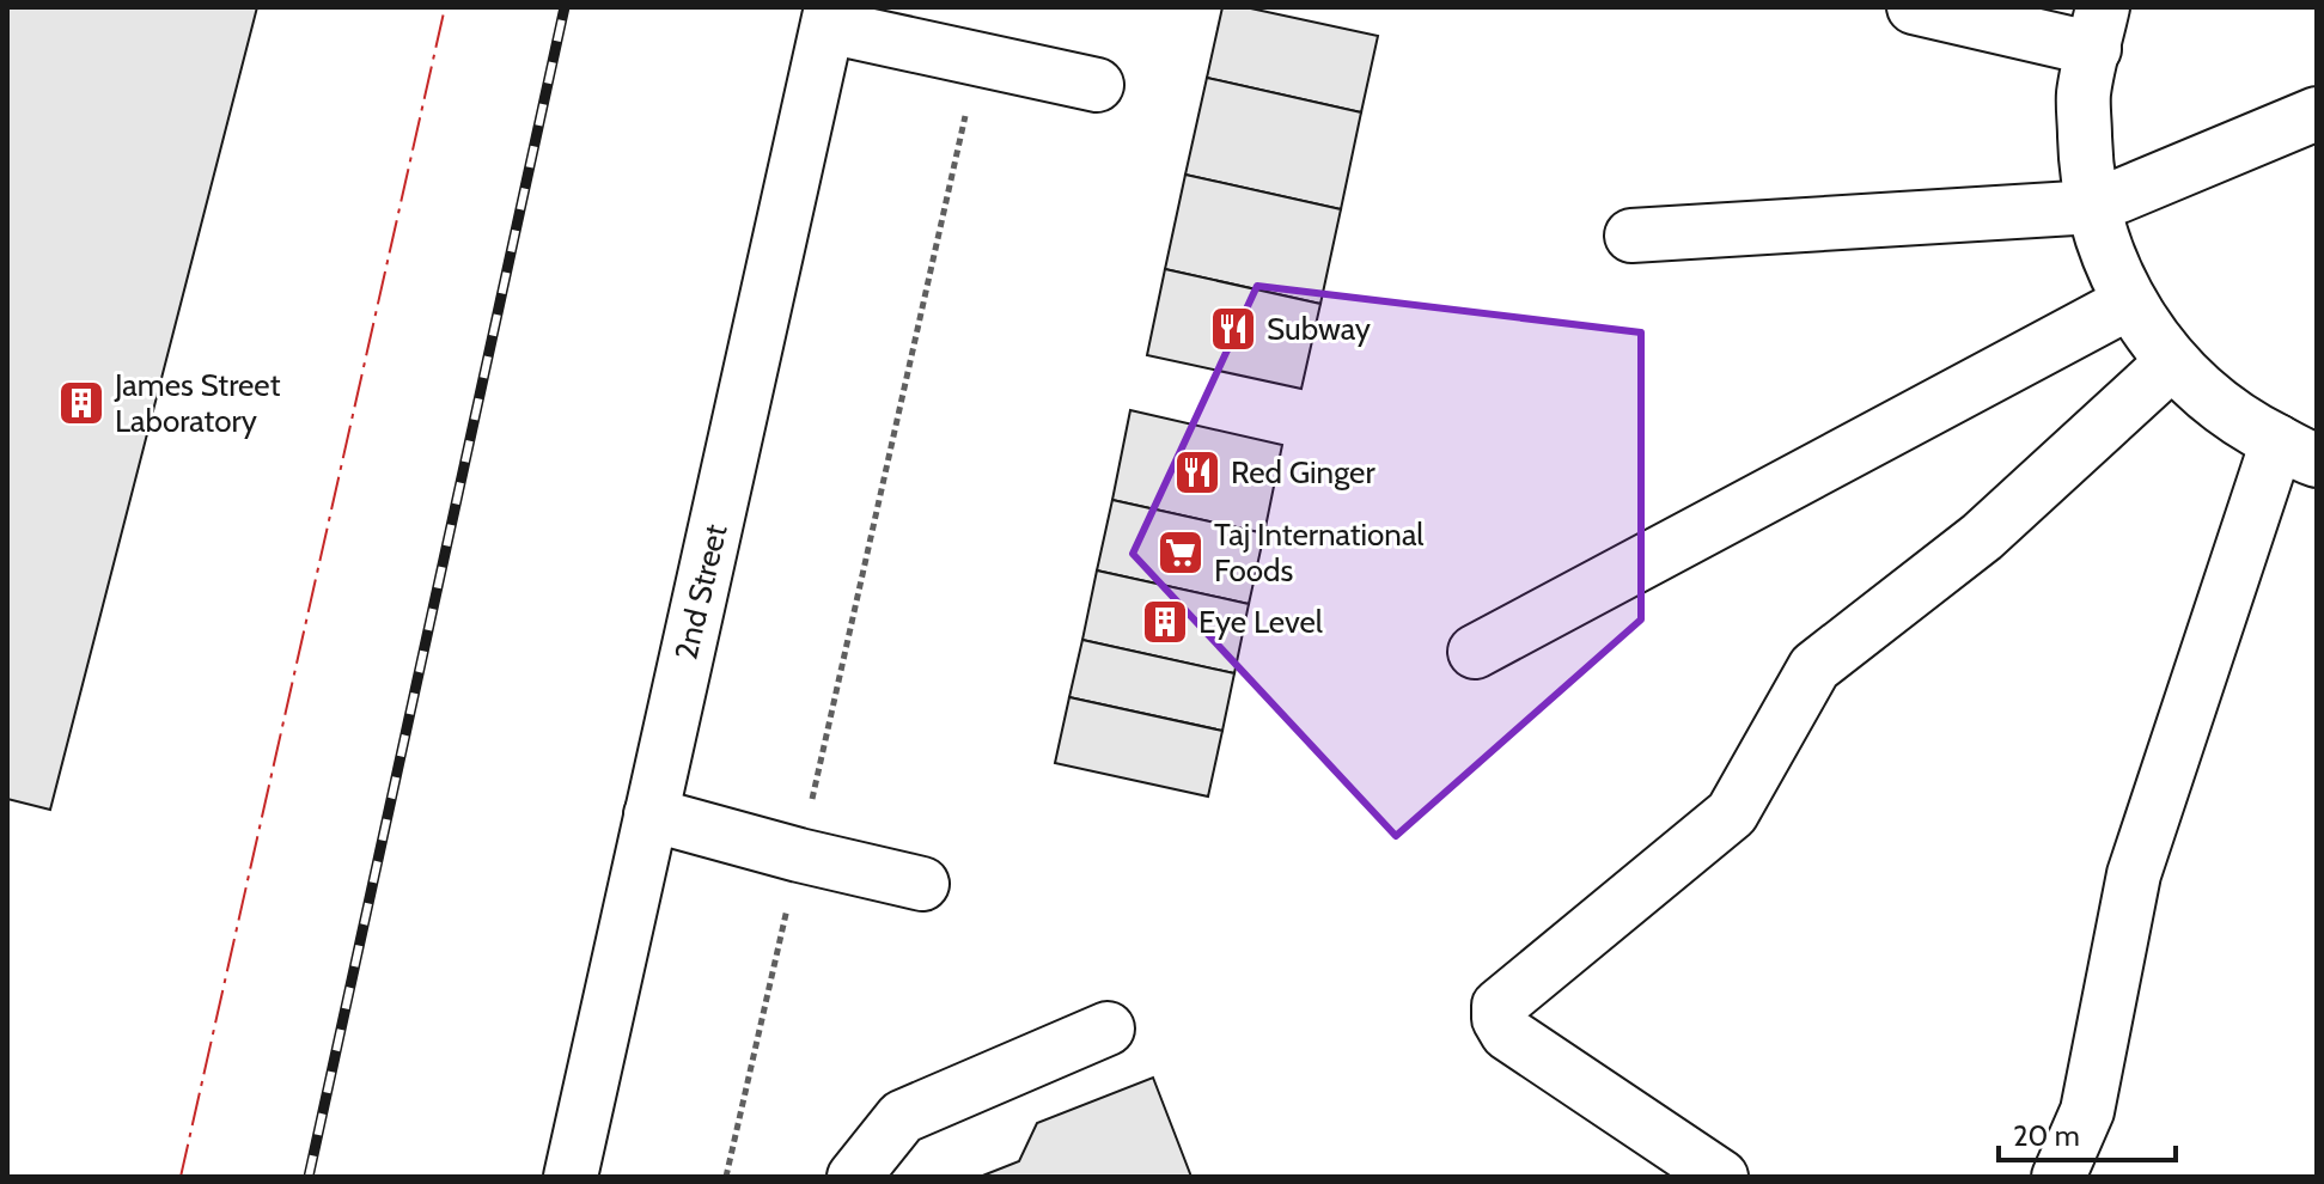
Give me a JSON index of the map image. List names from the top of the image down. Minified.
{"streets":{"main road":["2nd Street"]},"places":{"restaurant":["Subway","Red Ginger"],"building":["James Street Laboratory","Eye Level"],"supermarket":["Taj International Foods"]},"scale_bar":"20 m"}
